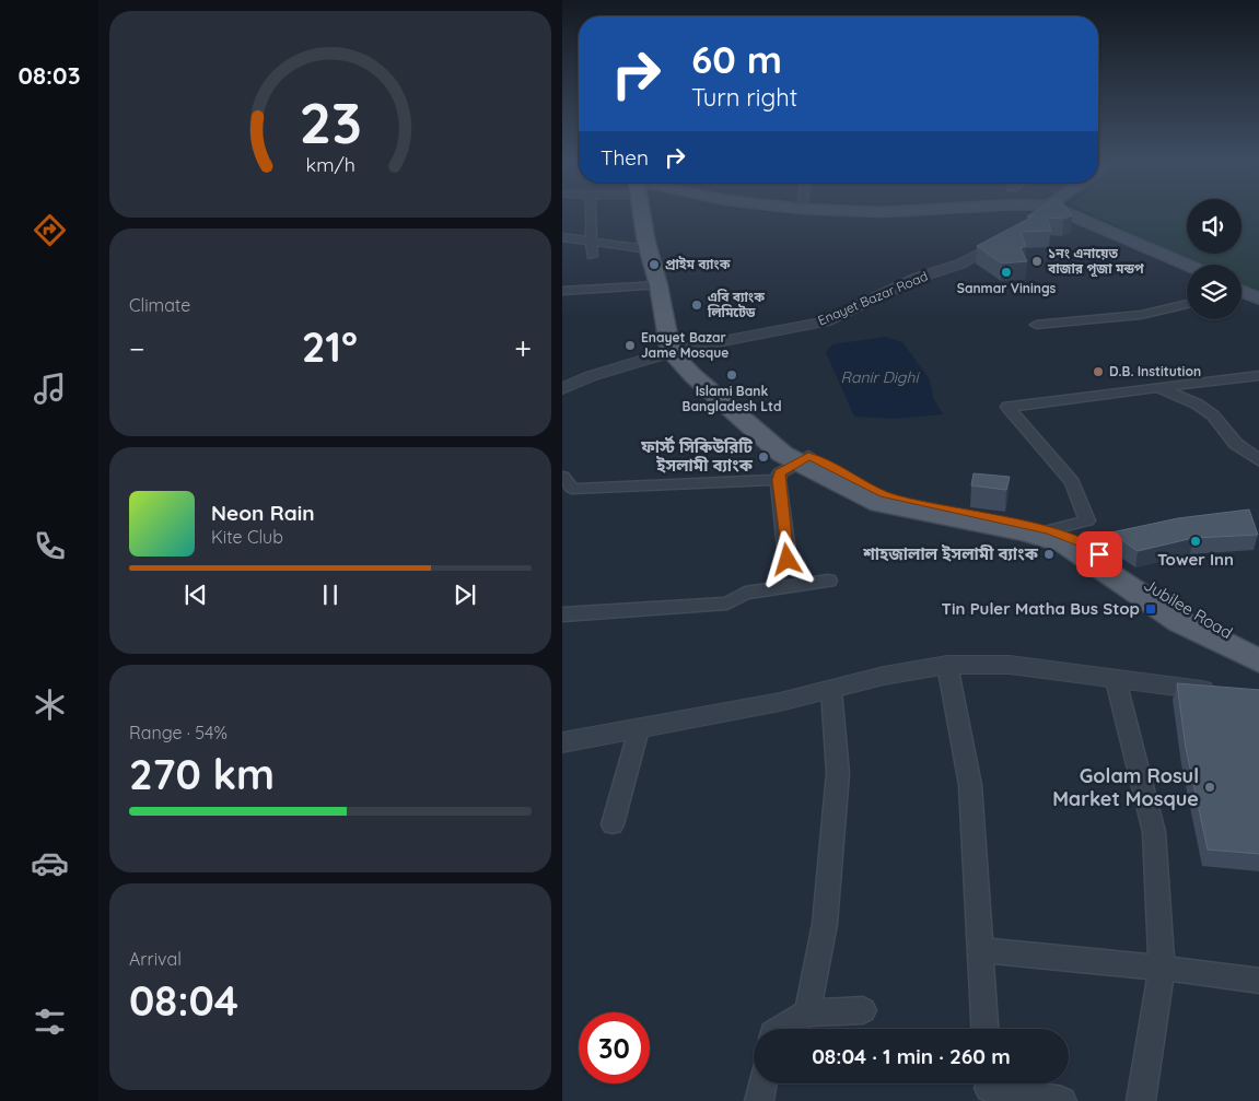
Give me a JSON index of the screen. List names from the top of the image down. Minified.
{"streets":{"main road":["Jubilee Road"],"street":["Enayet Bazar Road"]},"water":["Ranir Dighi"],"places":{"other":["১নং এনায়েত বাজার পূজা মন্ডপ","প্রাইম ব্যাংক","Sanmar Vinings","এবি ব্যাংক লিমিটেড","Enayet Bazar Jame Mosque","D.B. Institution","Islami Bank Bangladesh Ltd","ফার্স্ট সিকিউরিটি ইসলামী ব্যাংক","Tower Inn","শাহজালাল ইসলামী ব্যাংক","Golam Rosul Market Mosque"],"transit":["Tin Puler Matha Bus Stop"]},"page":{"tabs":"08:03","turn":["60 m","Turn right"],"then":"Then","tile":["Climate",["Range · 54%","270 km"],["Arrival","08:04"]],"heat":["−","21°","+"],"song":["Neon Rain","Kite Club"],"limit":"30","trip":"08:04 · 1 min · 260 m","gauge":["23","km/h"]}}
